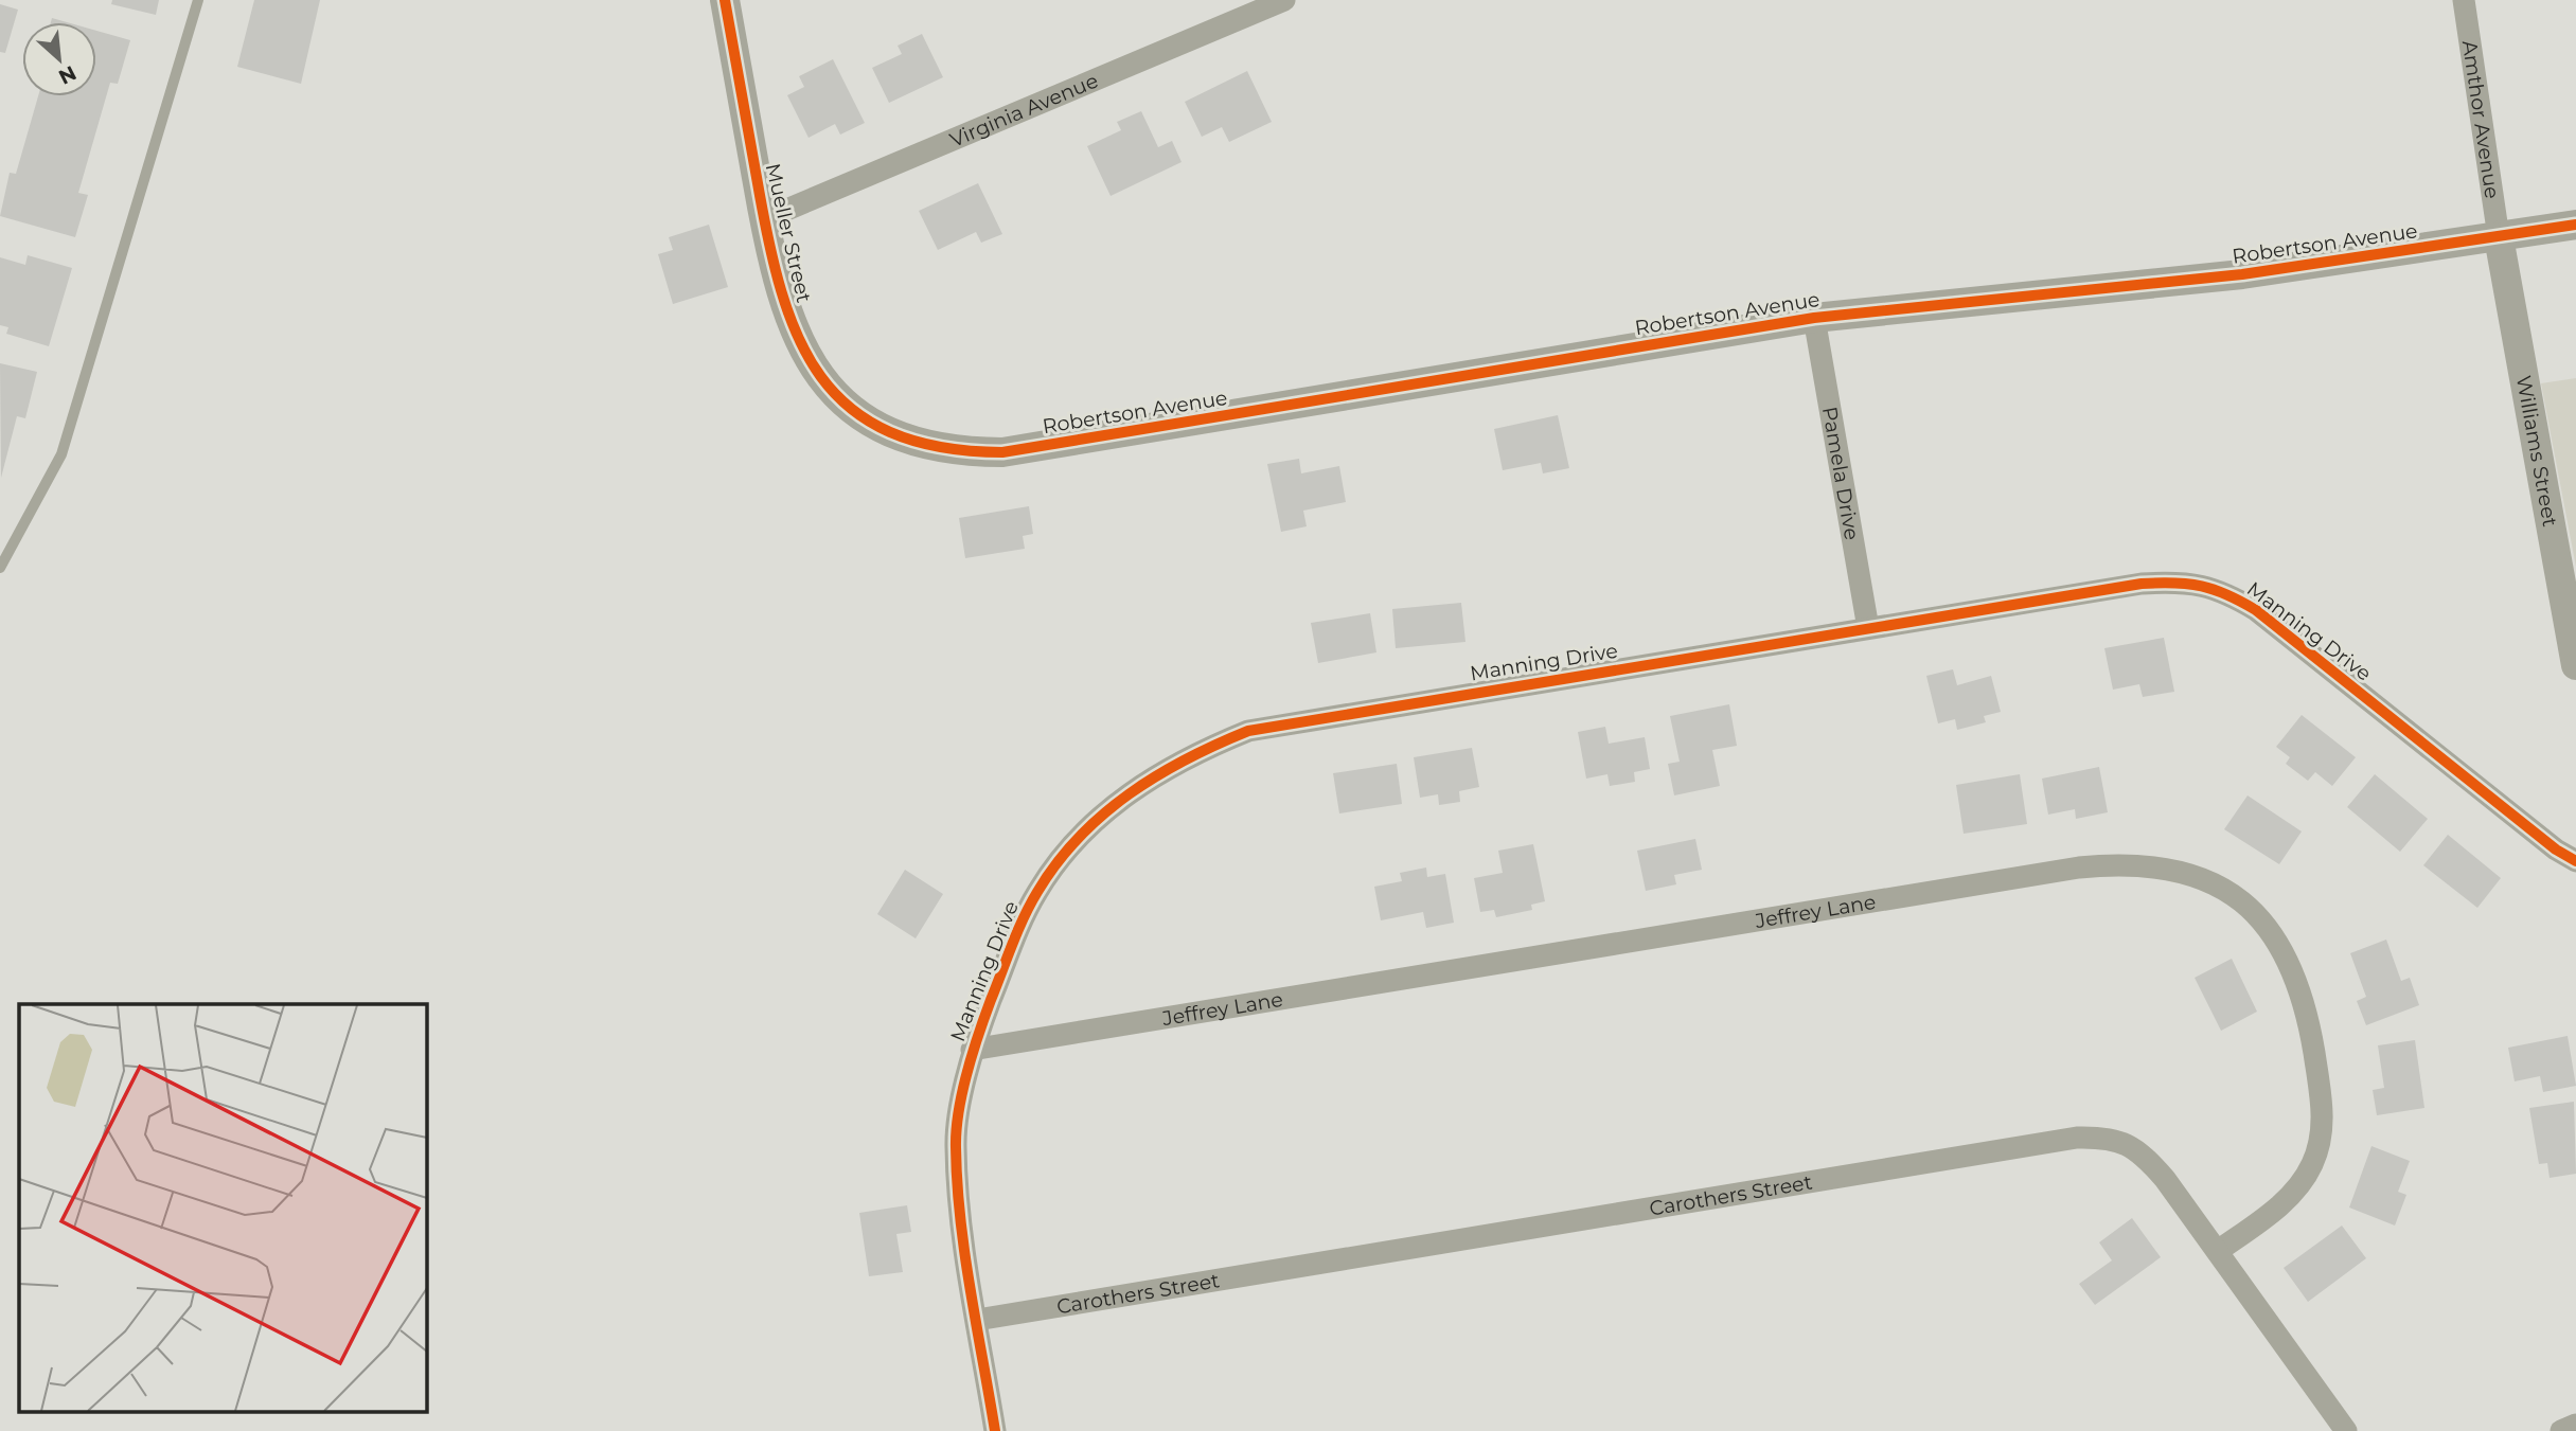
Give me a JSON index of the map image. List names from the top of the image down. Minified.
{"streets":{"street":["Virginia Avenue","Amthor Avenue","Mueller Street","Robertson Avenue","Williams Street","Pamela Drive","Manning Drive","Jeffrey Lane","Carothers Street"]},"crossings":[["Virginia Avenue","Mueller Street"],["Amthor Avenue","Robertson Avenue"],["Amthor Avenue","Williams Street"],["Mueller Street","Robertson Avenue"],["Robertson Avenue","Williams Street"],["Robertson Avenue","Pamela Drive"],["Pamela Drive","Manning Drive"],["Manning Drive","Jeffrey Lane"],["Manning Drive","Carothers Street"],["Jeffrey Lane","Carothers Street"]],"north":"bottom right"}
